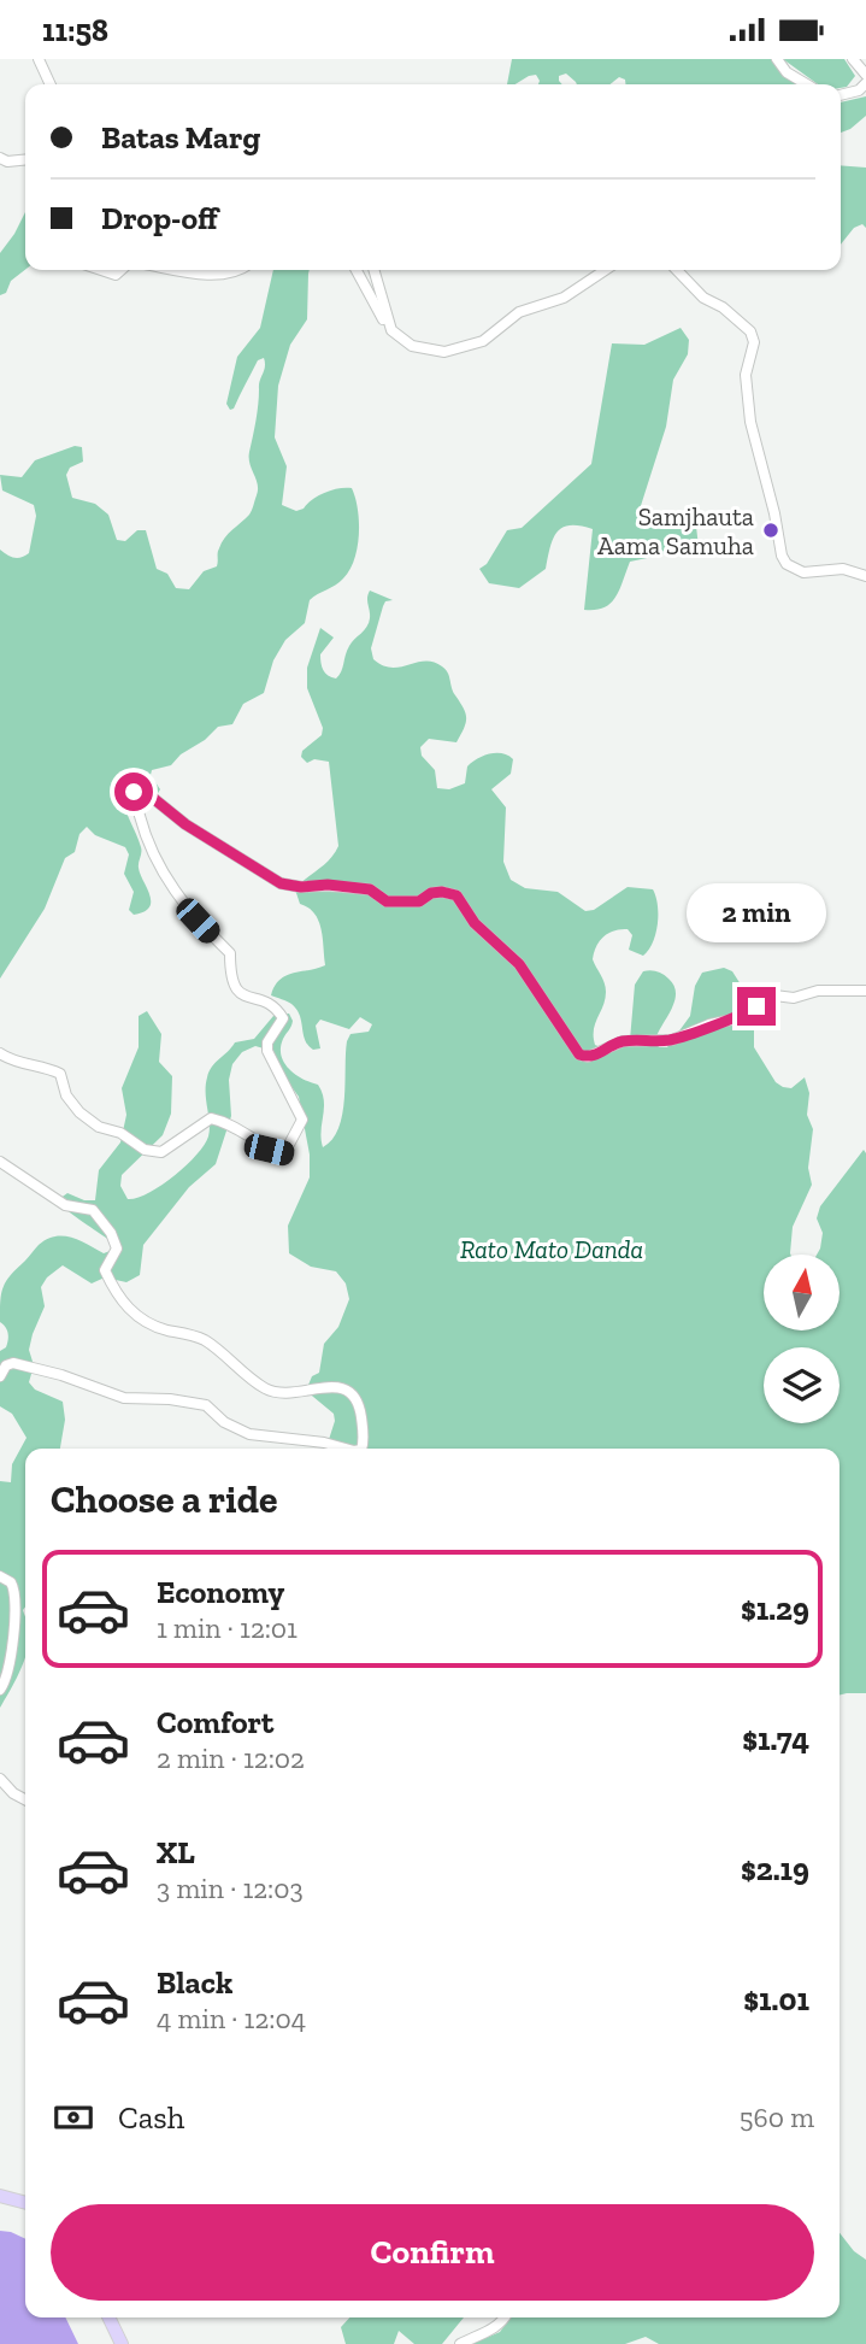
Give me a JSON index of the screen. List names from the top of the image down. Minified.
{"parks":["Rato Mato Danda"],"places":["Samjhauta Aama Samuha"],"north":"top","page":{"status":"11:58","banner":["Batas Marg","Drop-off"],"bubble":"2 min","heading":"Choose a ride","list":[{"name":"Economy","note":"1 min · 12:01","value":"$1.29"},{"name":"Comfort","note":"2 min · 12:02","value":"$1.74"},{"name":"XL","note":"3 min · 12:03","value":"$2.19"},{"name":"Black","note":"4 min · 12:04","value":"$1.01"}],"pay":["Cash","560 m"],"buttons":"Confirm"}}
